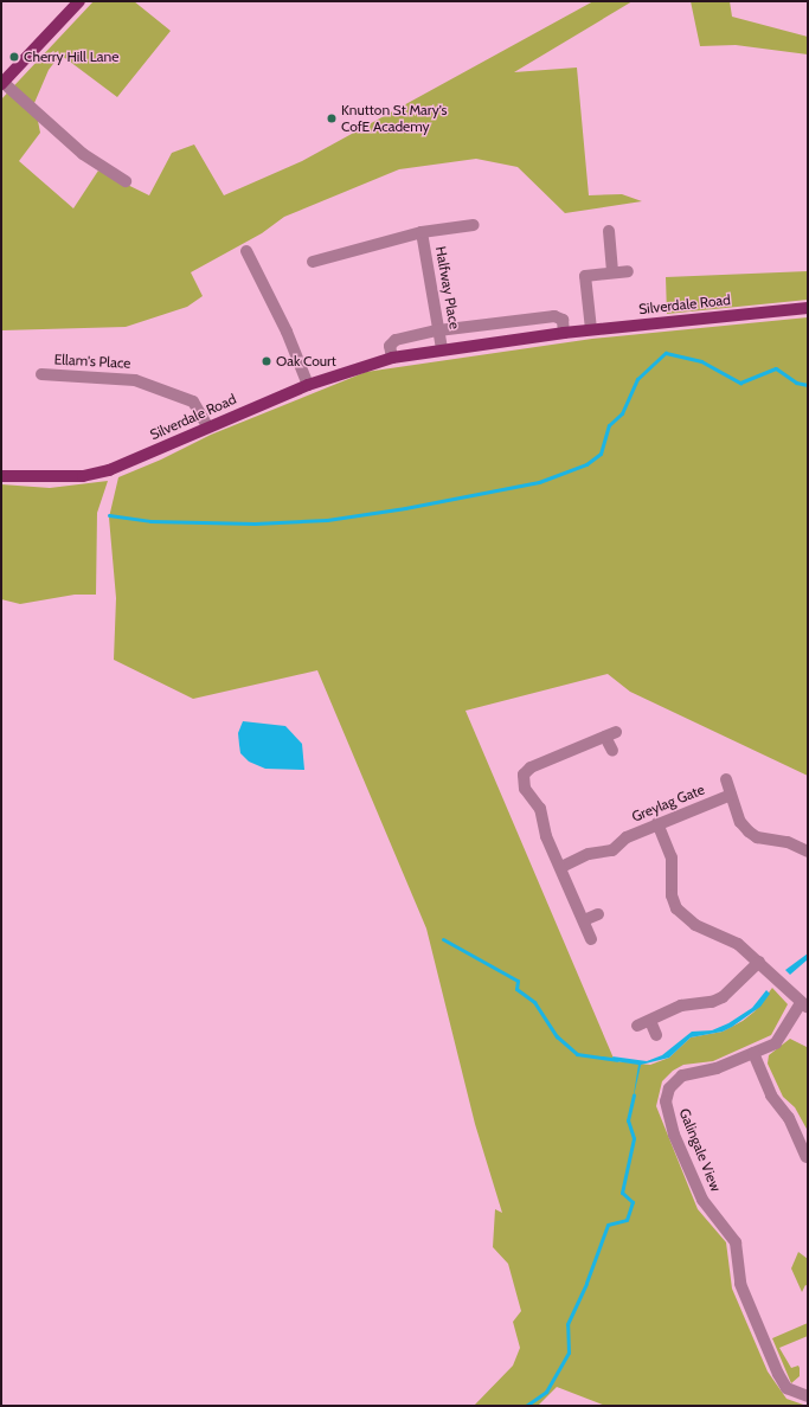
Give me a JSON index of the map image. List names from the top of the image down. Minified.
{"streets":{"main road":["Silverdale Road"],"street":["Halfway Place","Ellam's Place","Greylag Gate","Galingale View"]},"crossings":[["Halfway Place","Silverdale Road"],["Silverdale Road","Ellam's Place"]],"places":["Cherry Hill Lane","Knutton St Mary's CofE Academy","Oak Court"]}
